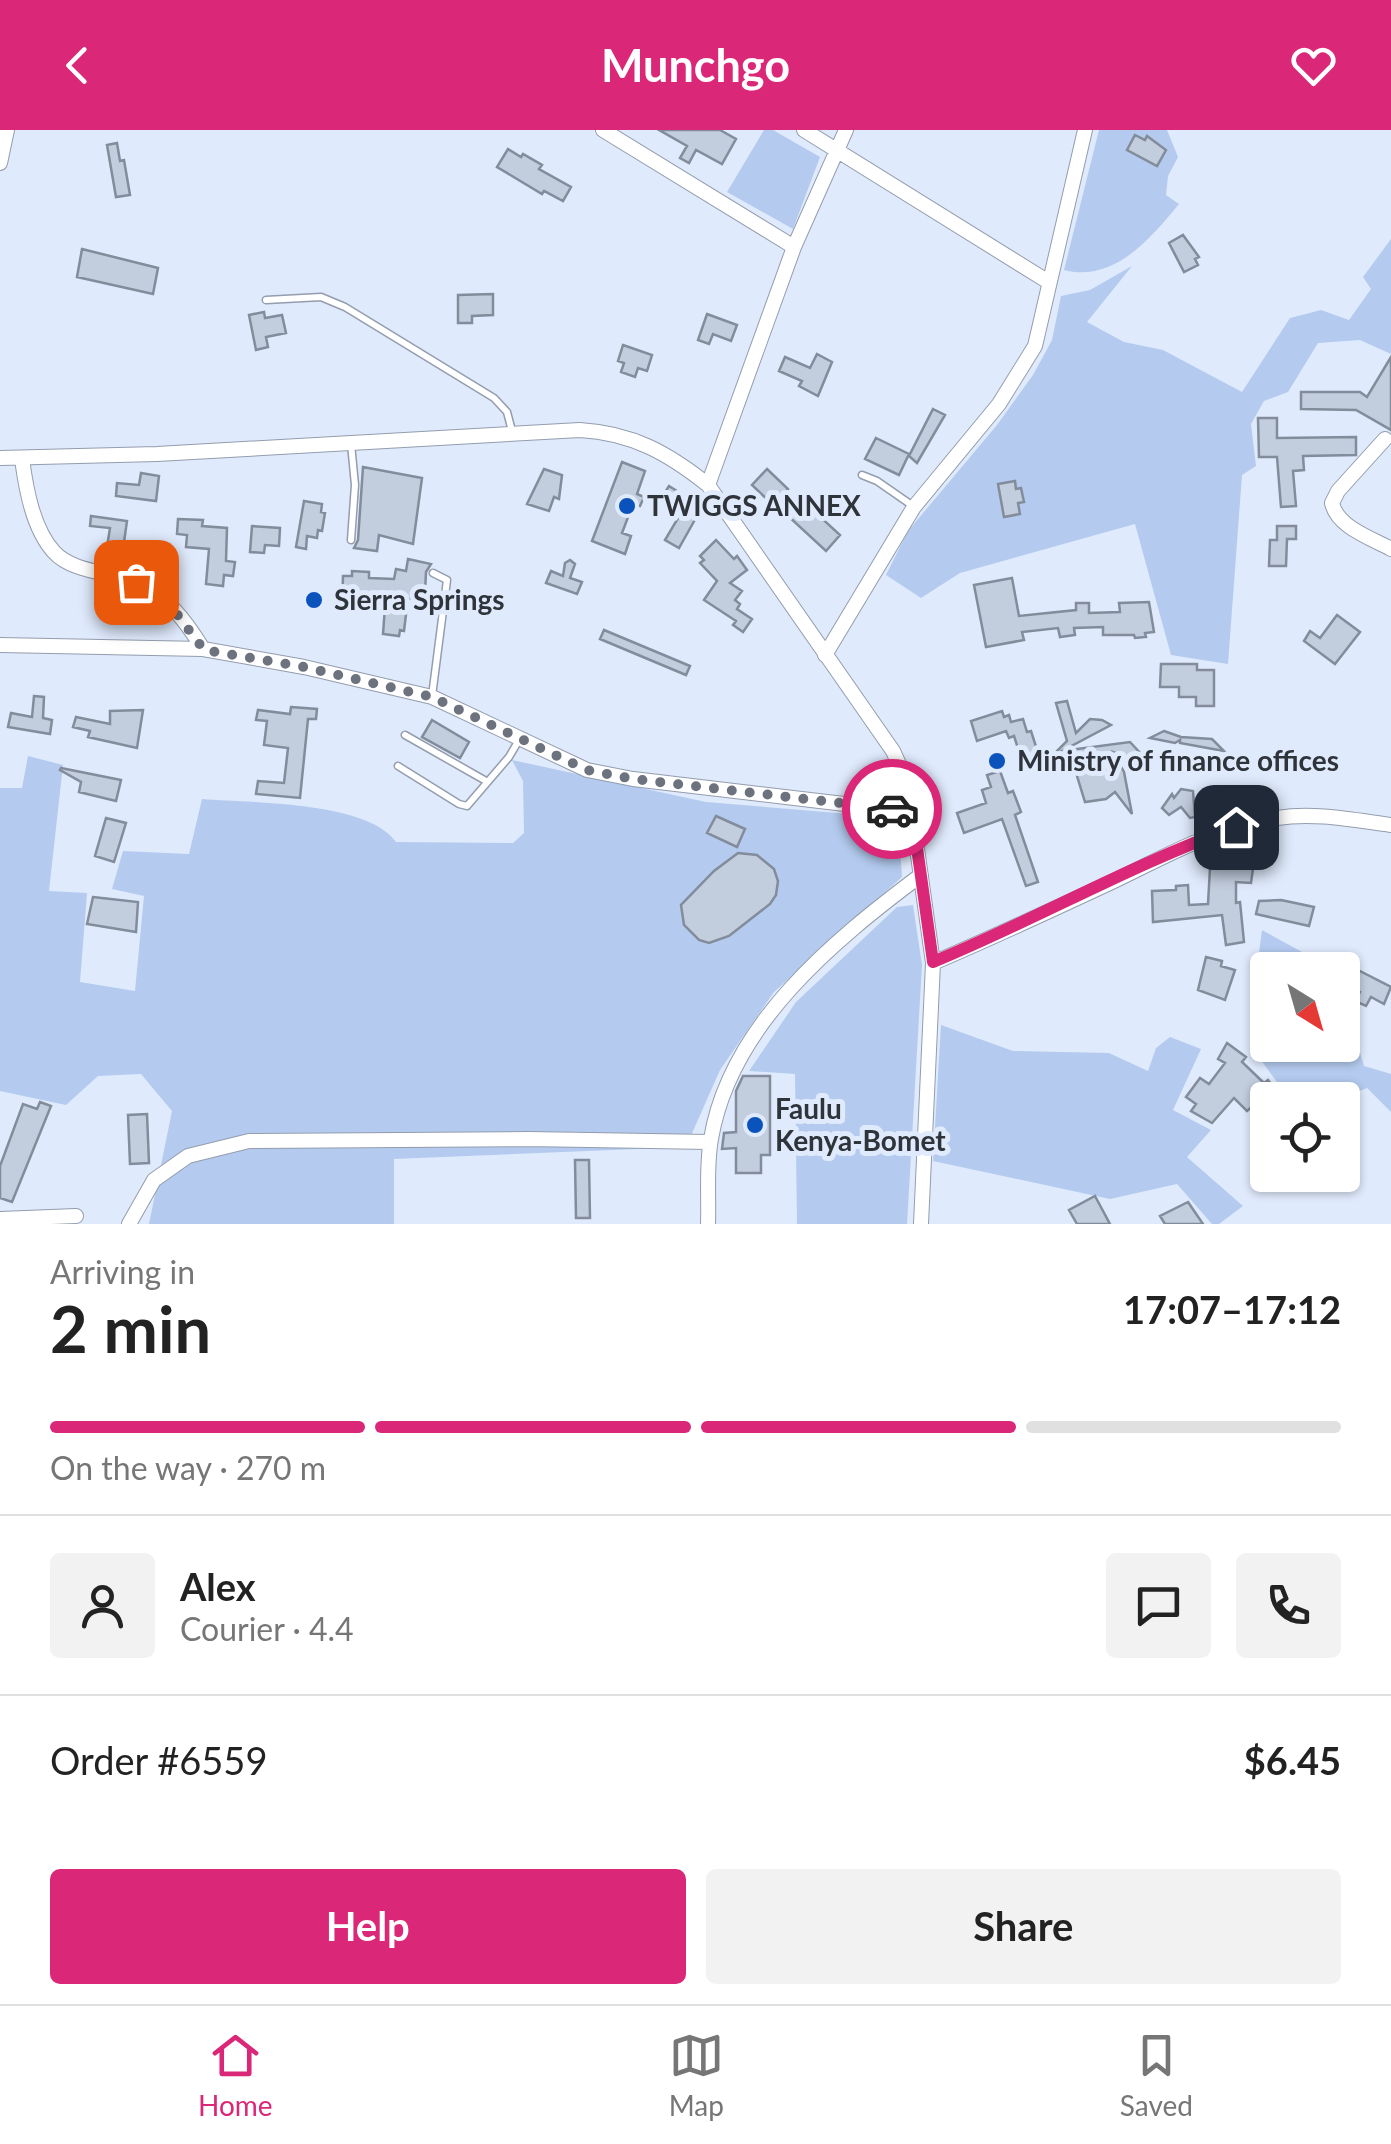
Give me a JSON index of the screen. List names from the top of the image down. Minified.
{"places":["TWIGGS ANNEX","Sierra Springs","Ministry of finance offices","Faulu Kenya-Bomet"],"north":"bottom right","page":{"header":"Munchgo","heading":["2 min","Arriving in","17:07–17:12"],"panel":["Alex","Courier · 4.4","Order #6559","$6.45"],"bar":"On the way · 270 m","buttons":["Help","Share"],"tabs":["Home","Map","Saved"]}}
